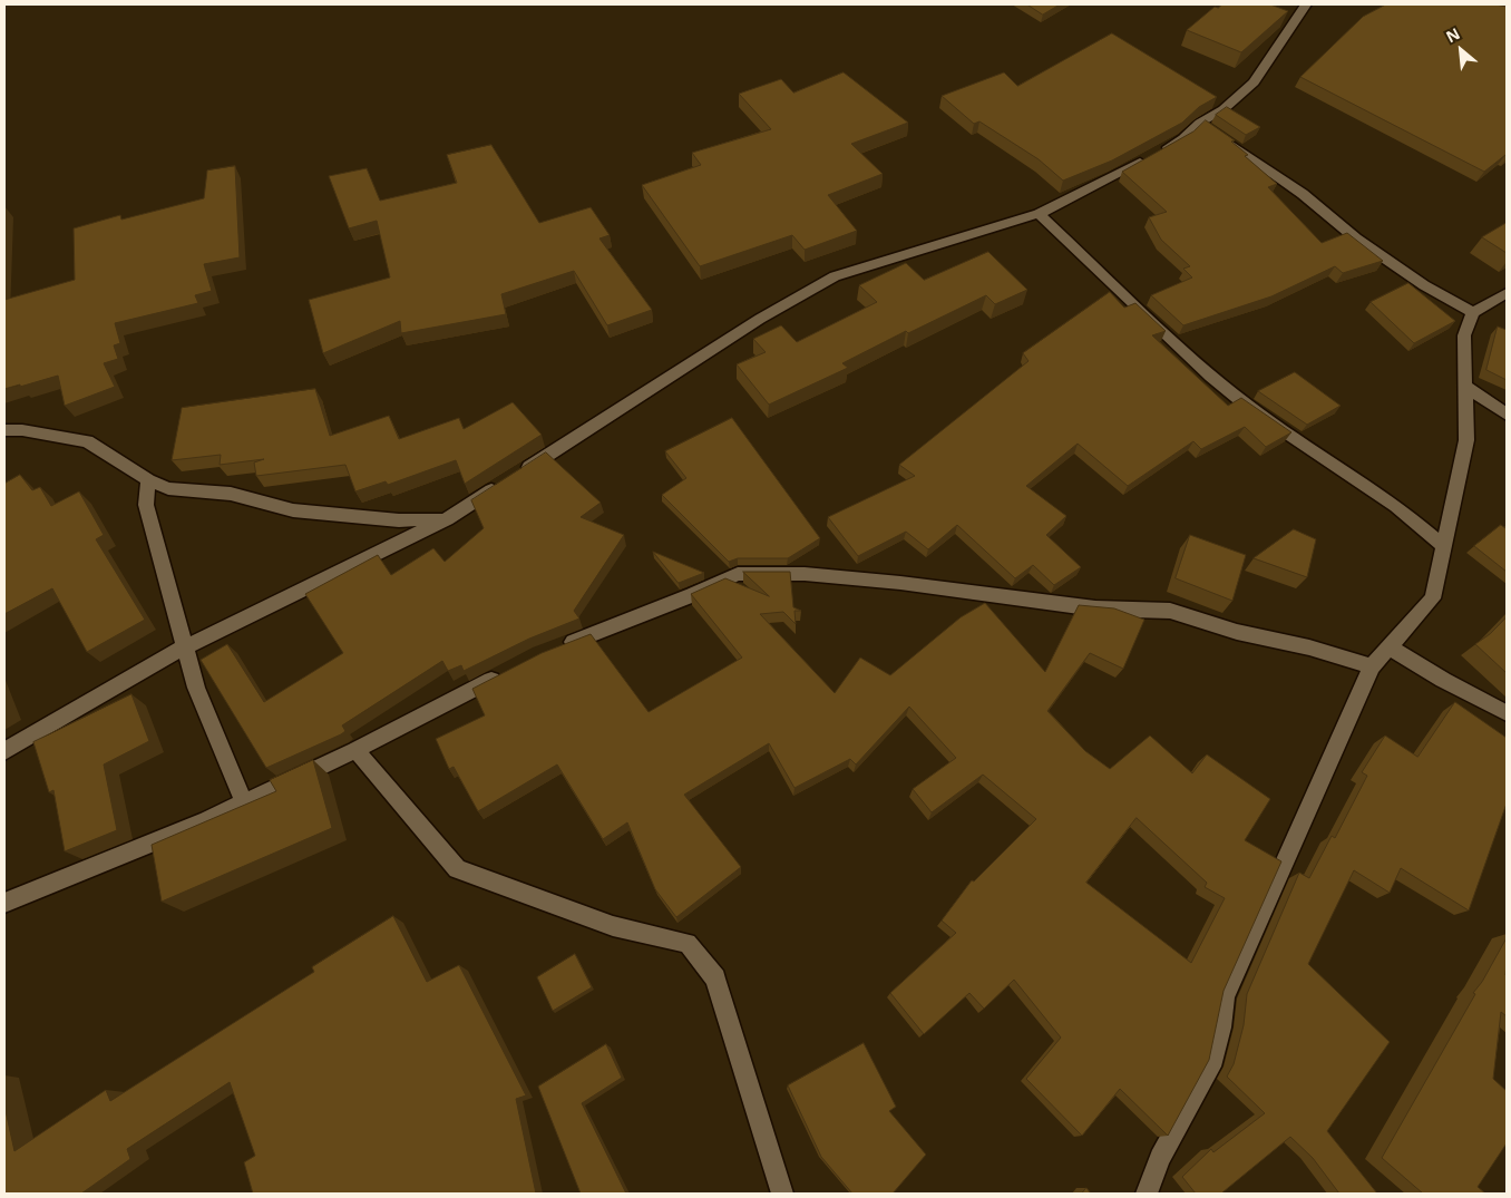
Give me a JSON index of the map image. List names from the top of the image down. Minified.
{"north":"top left"}
